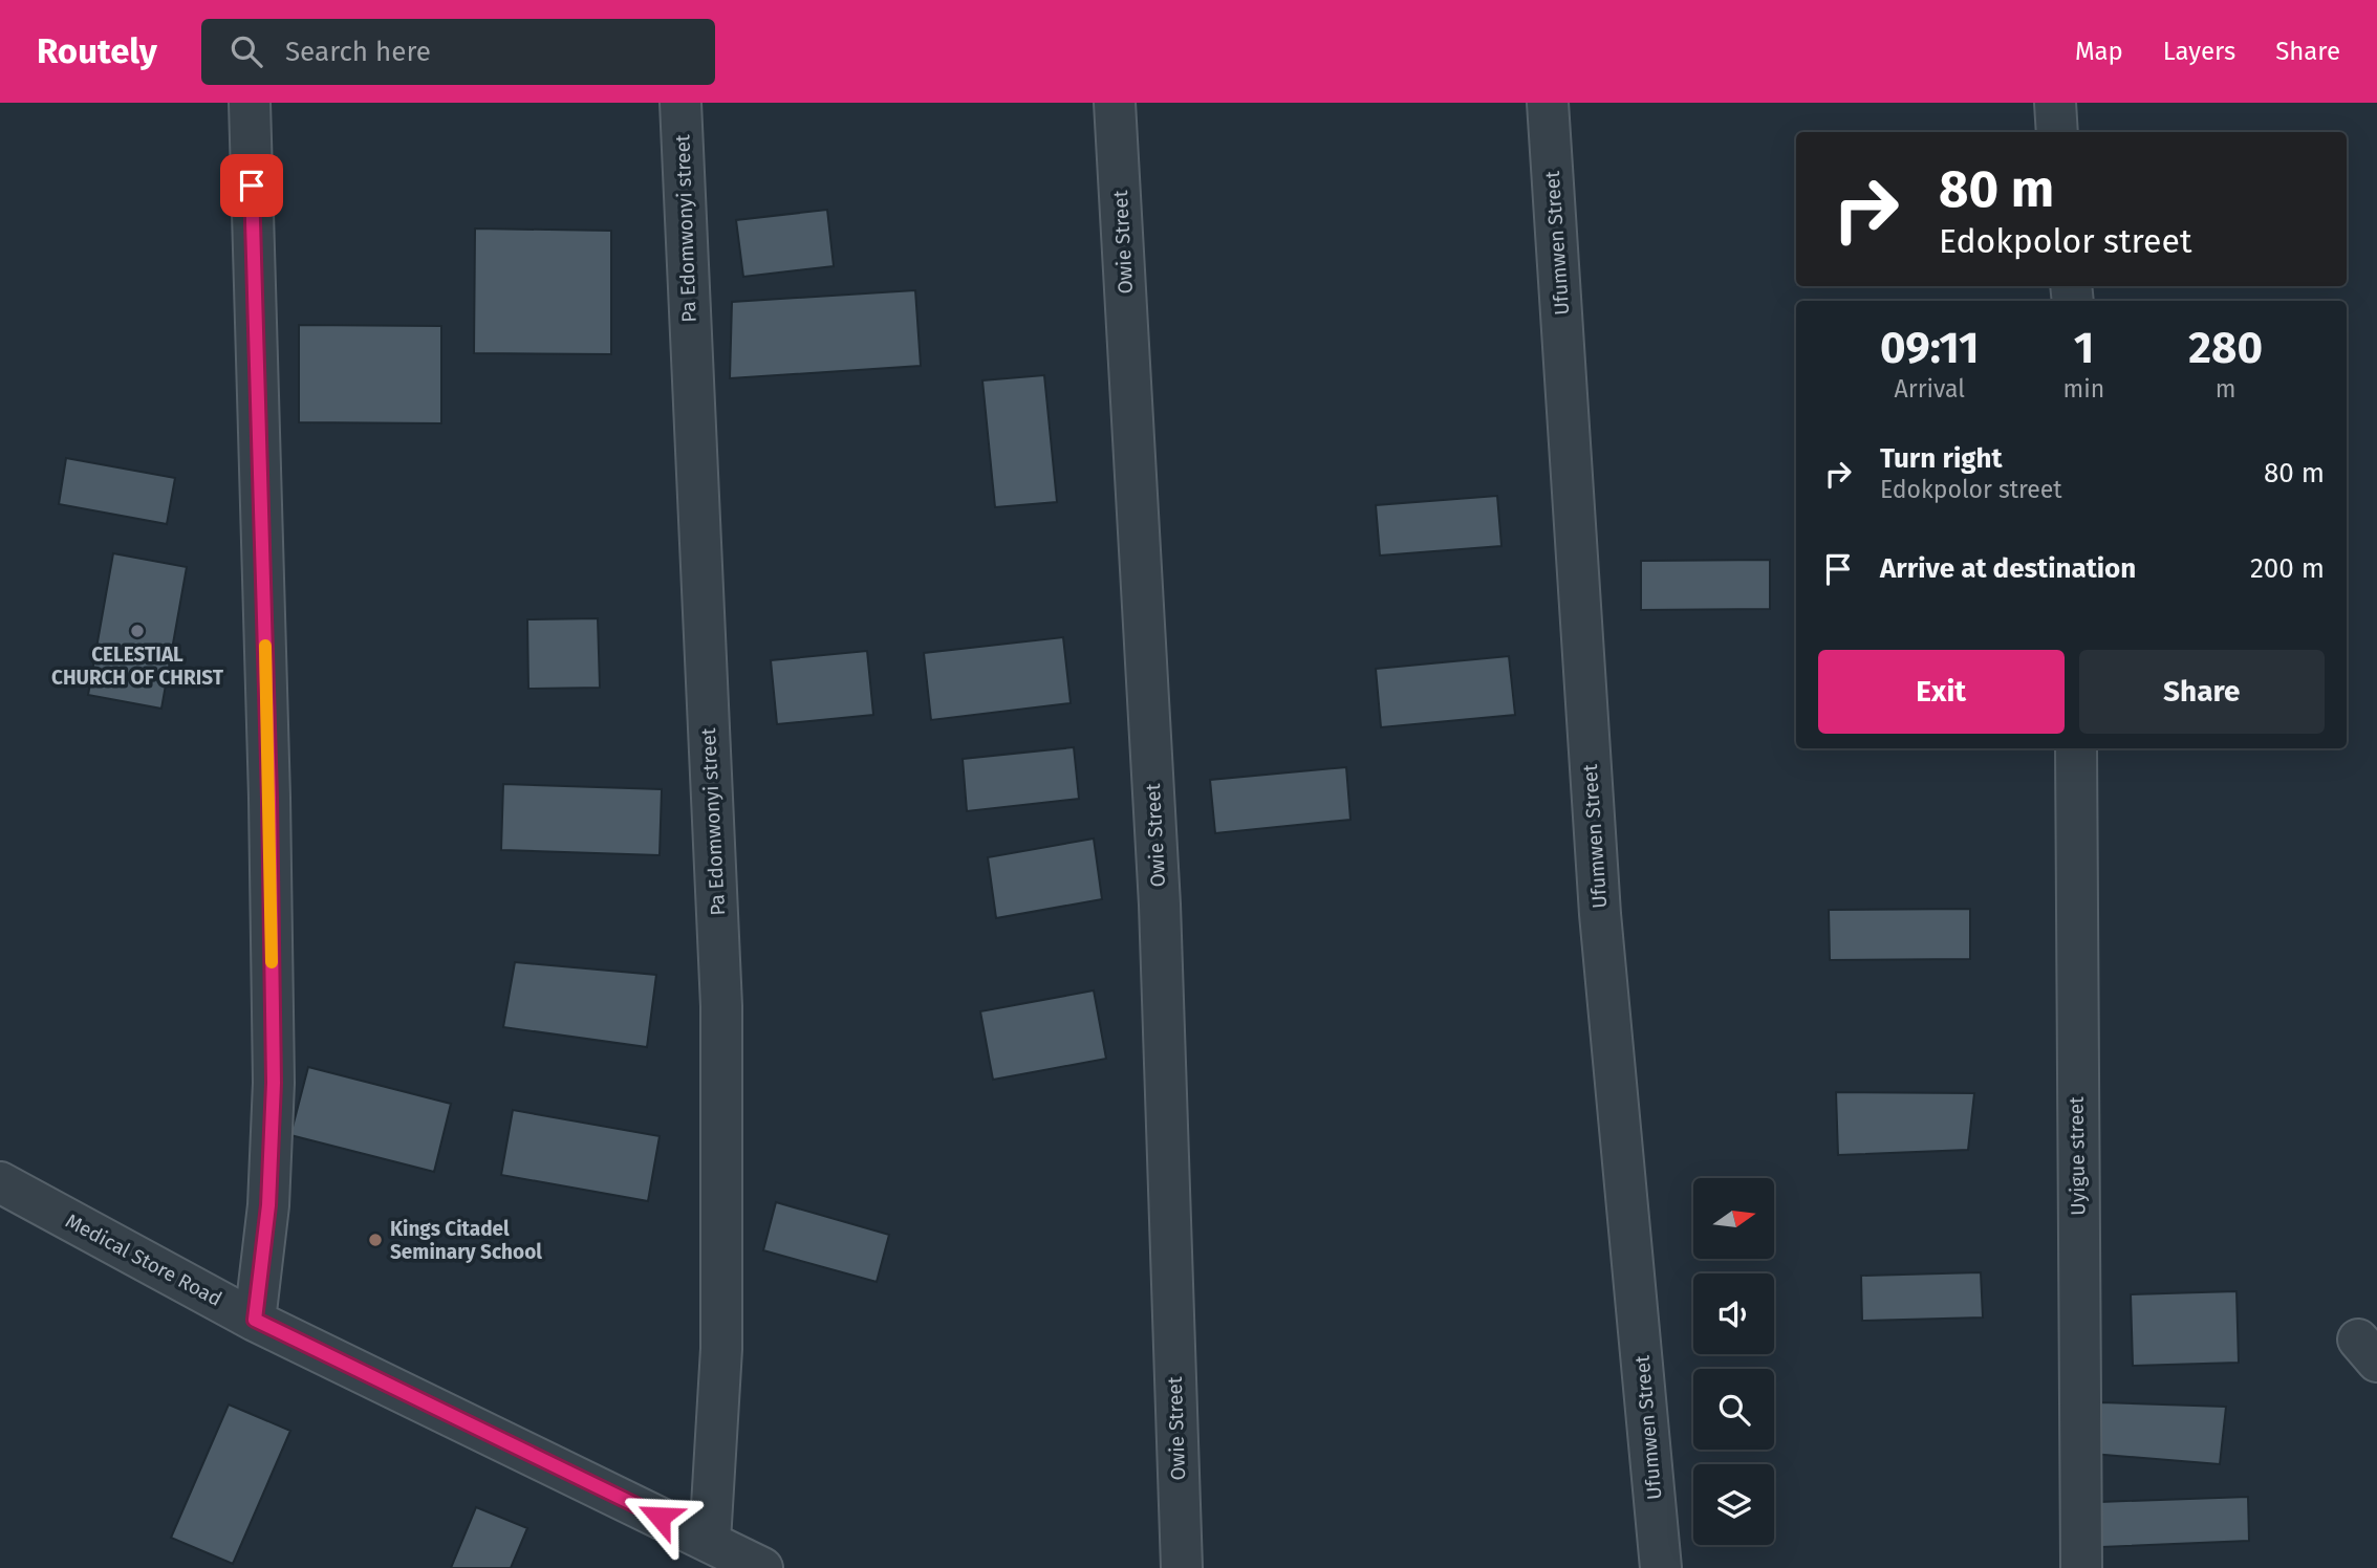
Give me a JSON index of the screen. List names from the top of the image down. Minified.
{"streets":{"street":["Pa Edomwonyi street","Owie Street","Ufumwen Street","Uyigue street","Medical Store Road"]},"crossings":[["Pa Edomwonyi street","Medical Store Road"]],"places":["CELESTIAL CHURCH OF CHRIST","Kings Citadel Seminary School"],"north":"right","page":{"header":"Routely","search":"Search here","nav":["Map","Layers","Share"],"turn":["80 m","Edokpolor street"],"eta":["09:11","Arrival","1","min","280","m"],"list":[{"name":"Turn right","note":"Edokpolor street","value":"80 m"},{"name":"Arrive at destination","value":"200 m"}],"buttons":["Exit","Share"]}}
